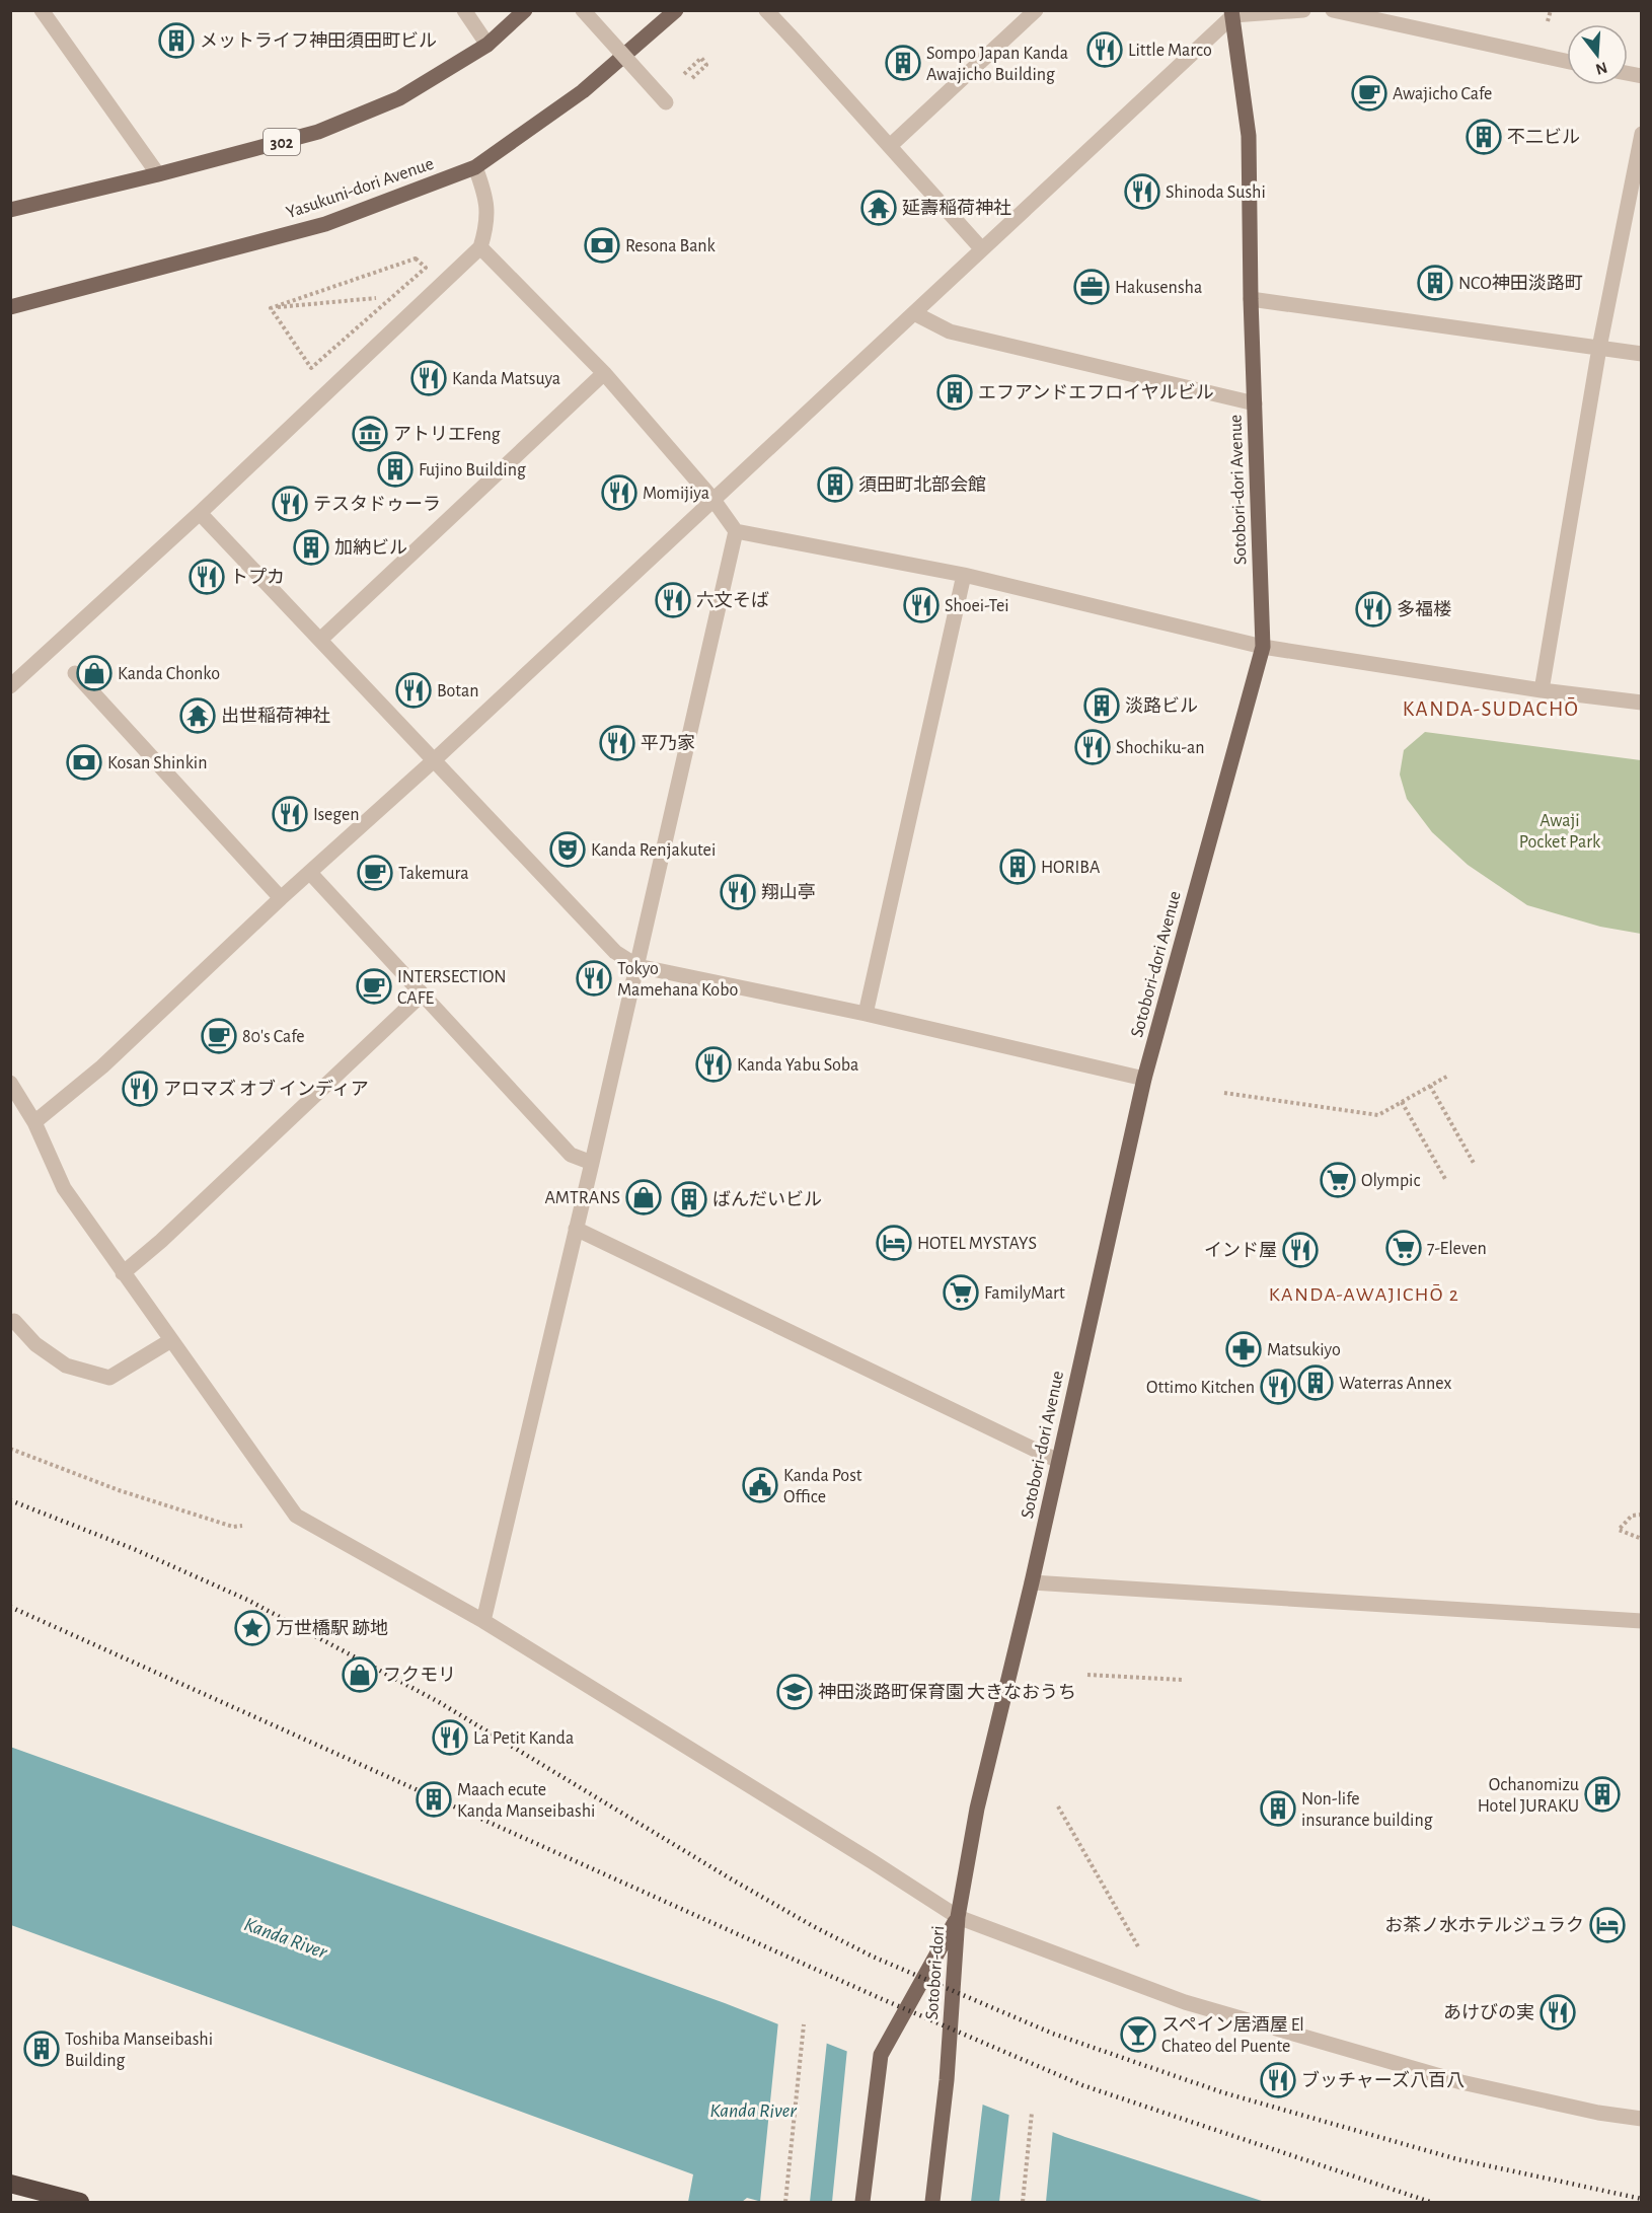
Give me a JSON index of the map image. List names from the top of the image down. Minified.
{"streets":{"main road":["302","Yasukuni-dori Avenue","Sotobori-dori Avenue","Sotobori-dori"]},"crossings":[["Sotobori-dori Avenue","Sotobori-dori"]],"districts":["KANDA-SUDACHŌ","KANDA-AWAJICHŌ 2"],"water":["Kanda River"],"parks":["Awaji Pocket Park"],"places":{"building":["メットライフ神田須田町ビル","Sompo Japan Kanda Awajicho Building","不二ビル","NCO神田淡路町","エフアンドエフロイヤルビル","Fujino Building","須田町北部会館","加納ビル","淡路ビル","HORIBA","ばんだいビル","Waterras Annex","Ochanomizu Hotel JURAKU","Maach ecute Kanda Manseibashi","Non-life insurance building","Toshiba Manseibashi Building"],"restaurant":["Little Marco","Shinoda Sushi","Kanda Matsuya","Momijiya","テスタドゥーラ","トプカ","六文そば","Shoei-Tei","多福楼","Botan","平乃家","Shochiku-an","Isegen","翔山亭","Tokyo Mamehana Kobo","Kanda Yabu Soba","アロマズ オブ インディア","インド屋","Ottimo Kitchen","La Petit Kanda","あけびの実","ブッチャーズ八百八"],"cafe":["Awajicho Cafe","Takemura","INTERSECTION CAFE","80's Cafe"],"temple":["延壽稲荷神社","出世稲荷神社"],"bank":["Resona Bank","Kosan Shinkin"],"office":["Hakusensha"],"museum":["アトリエFeng"],"shop":["Kanda Chonko","AMTRANS","フクモリ"],"theatre":["Kanda Renjakutei"],"supermarket":["Olympic","7-Eleven","FamilyMart"],"hotel":["HOTEL MYSTAYS","お茶ノ水ホテルジュラク"],"pharmacy":["Matsukiyo"],"public building":["Kanda Post Office"],"place":["万世橋駅 跡地"],"school or university":["神田淡路町保育園 大きなおうち"],"bar":["スペイン居酒屋 El Chateo del Puente"]},"north":"bottom"}
